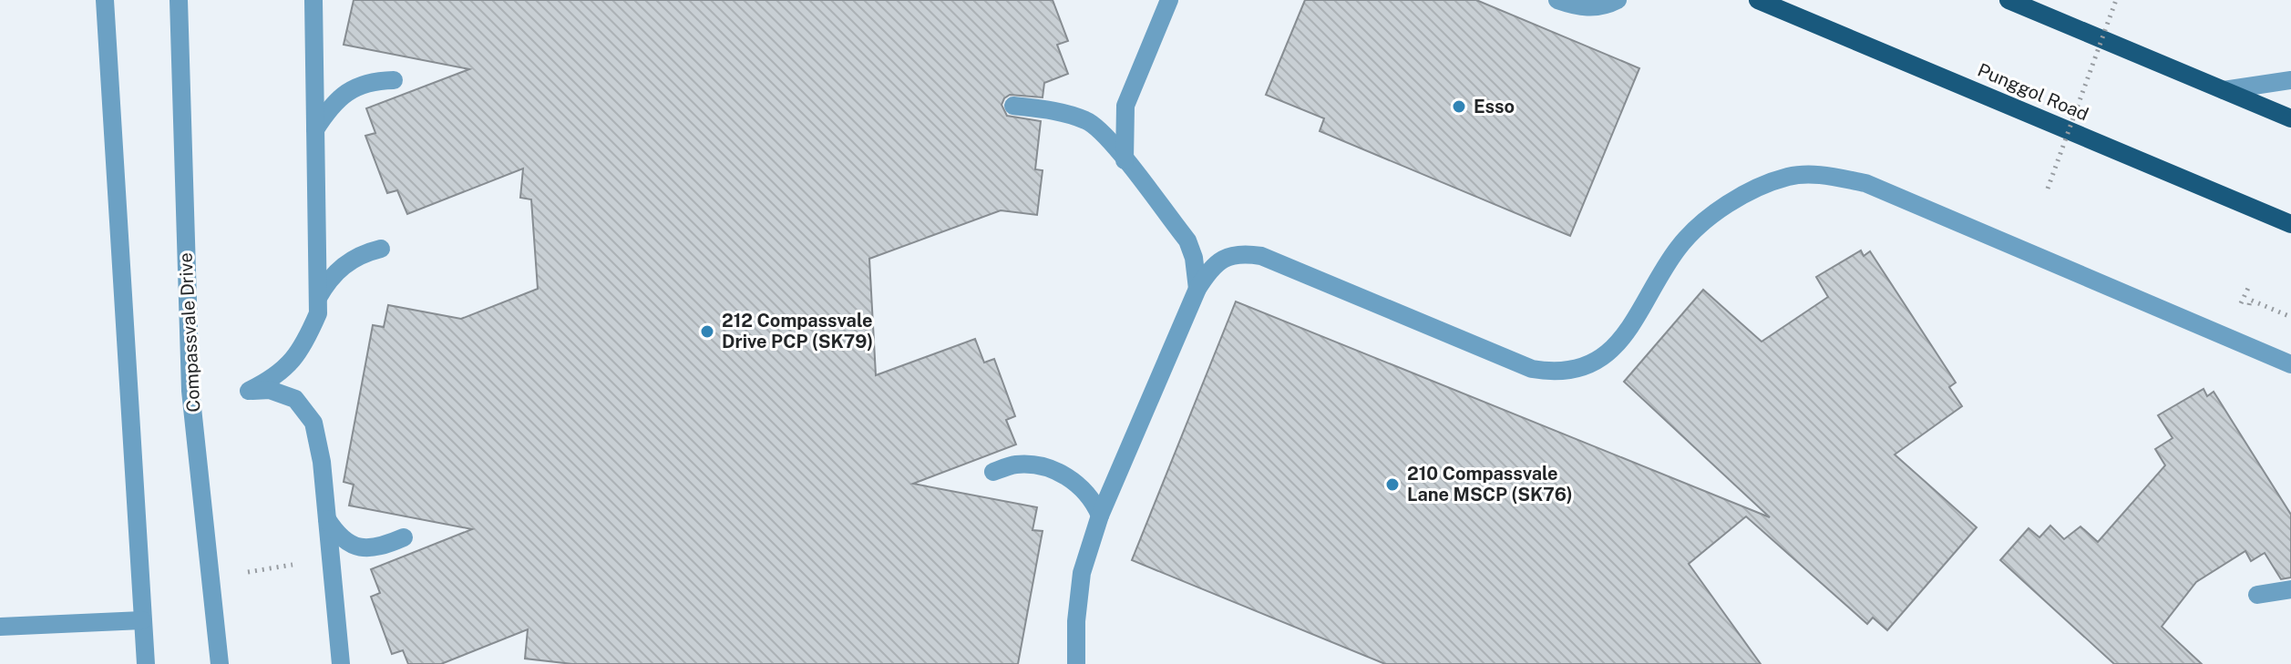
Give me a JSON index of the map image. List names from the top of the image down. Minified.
{"streets":{"main road":["Punggol Road"],"street":["Compassvale Drive"]},"places":["Esso","212 Compassvale Drive PCP (SK79)","210 Compassvale Lane MSCP (SK76)"]}
